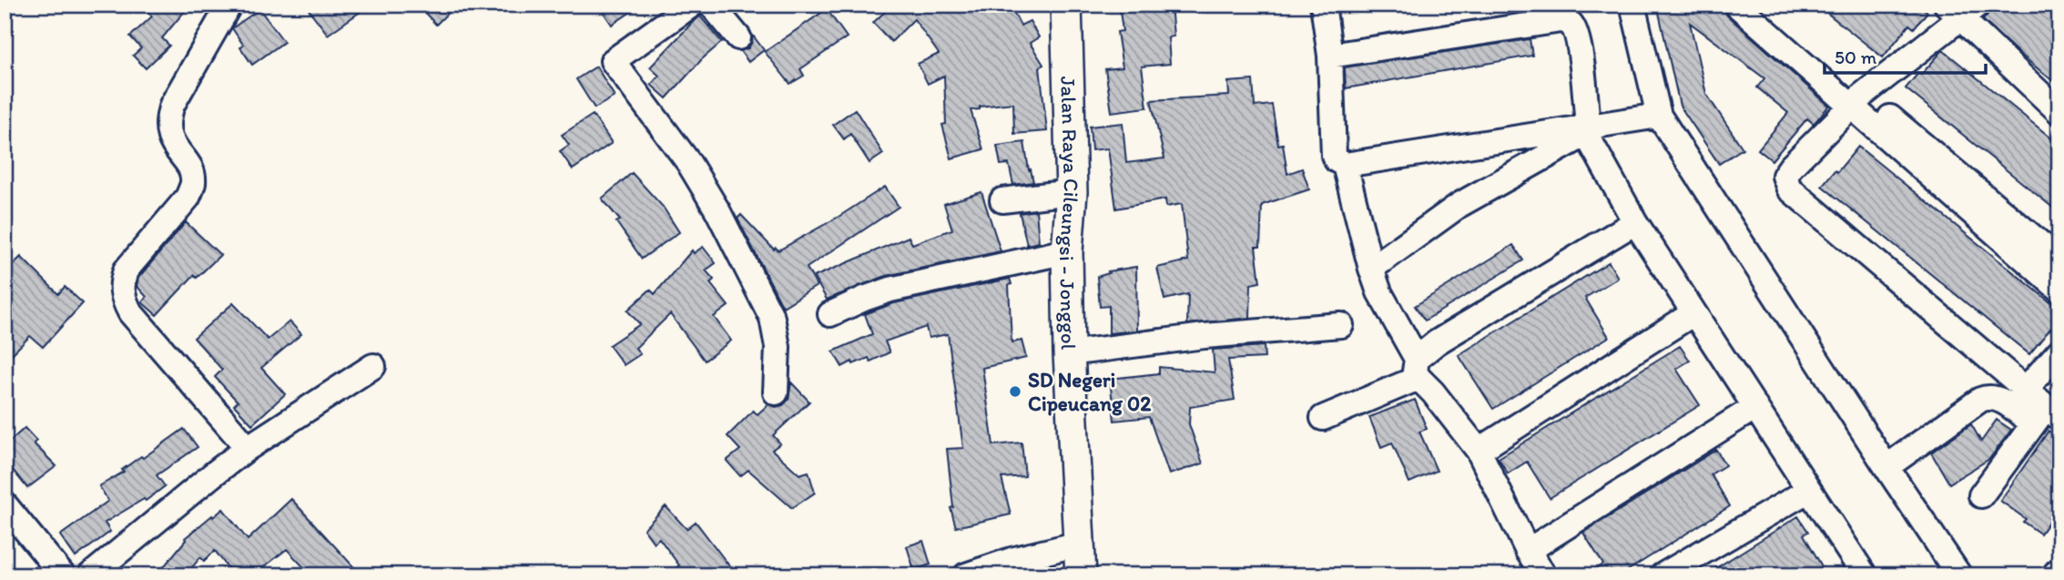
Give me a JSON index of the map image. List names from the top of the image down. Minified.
{"streets":{"main road":["Jalan Raya Cileungsi - Jonggol"]},"places":["SD Negeri Cipeucang 02"],"scale_bar":"50 m"}
